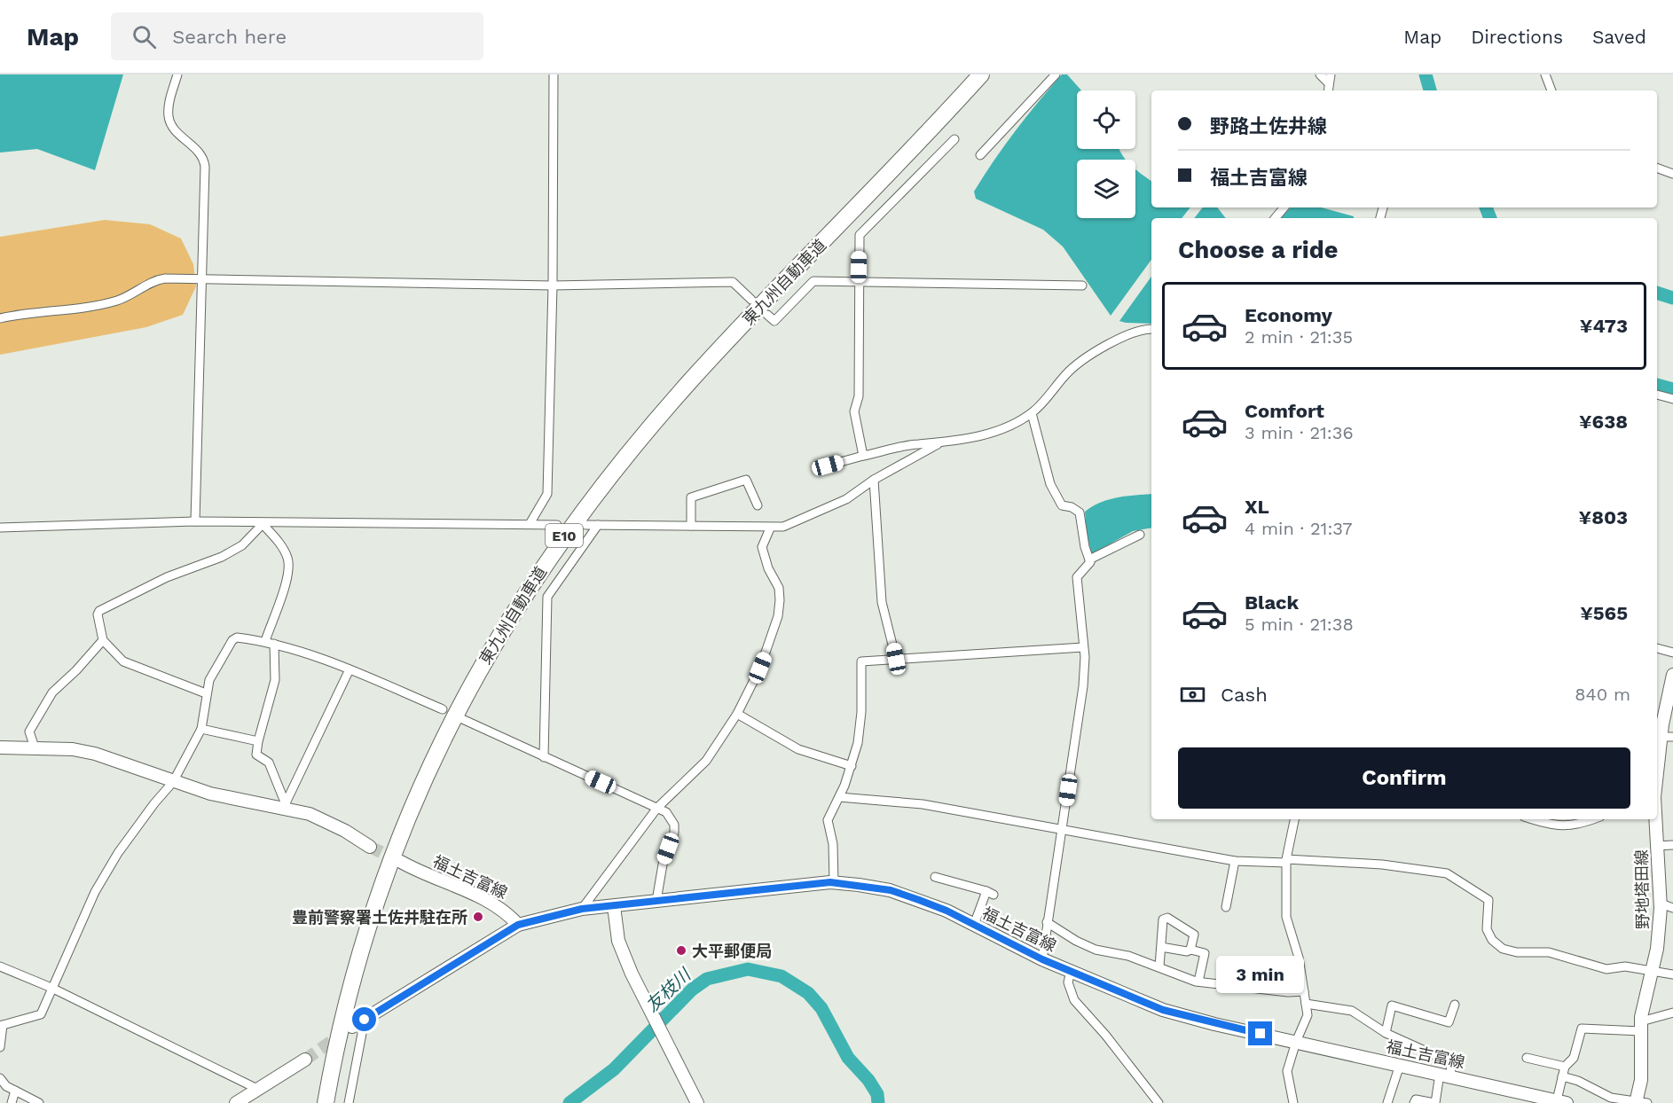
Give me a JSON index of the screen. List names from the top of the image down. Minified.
{"streets":{"highway":["東九州自動車道","E10"],"main road":["福土吉富線","野地塔田線"]},"water":["友枝川"],"places":["豊前警察署土佐井駐在所","大平郵便局"],"page":{"header":"Map","search":"Search here","nav":["Map","Directions","Saved"],"banner":["野路土佐井線","福土吉富線"],"heading":"Choose a ride","list":[{"name":"Economy","note":"2 min · 21:35","value":"¥473"},{"name":"Comfort","note":"3 min · 21:36","value":"¥638"},{"name":"XL","note":"4 min · 21:37","value":"¥803"},{"name":"Black","note":"5 min · 21:38","value":"¥565"}],"pay":["Cash","840 m"],"buttons":"Confirm","bubble":"3 min"}}
